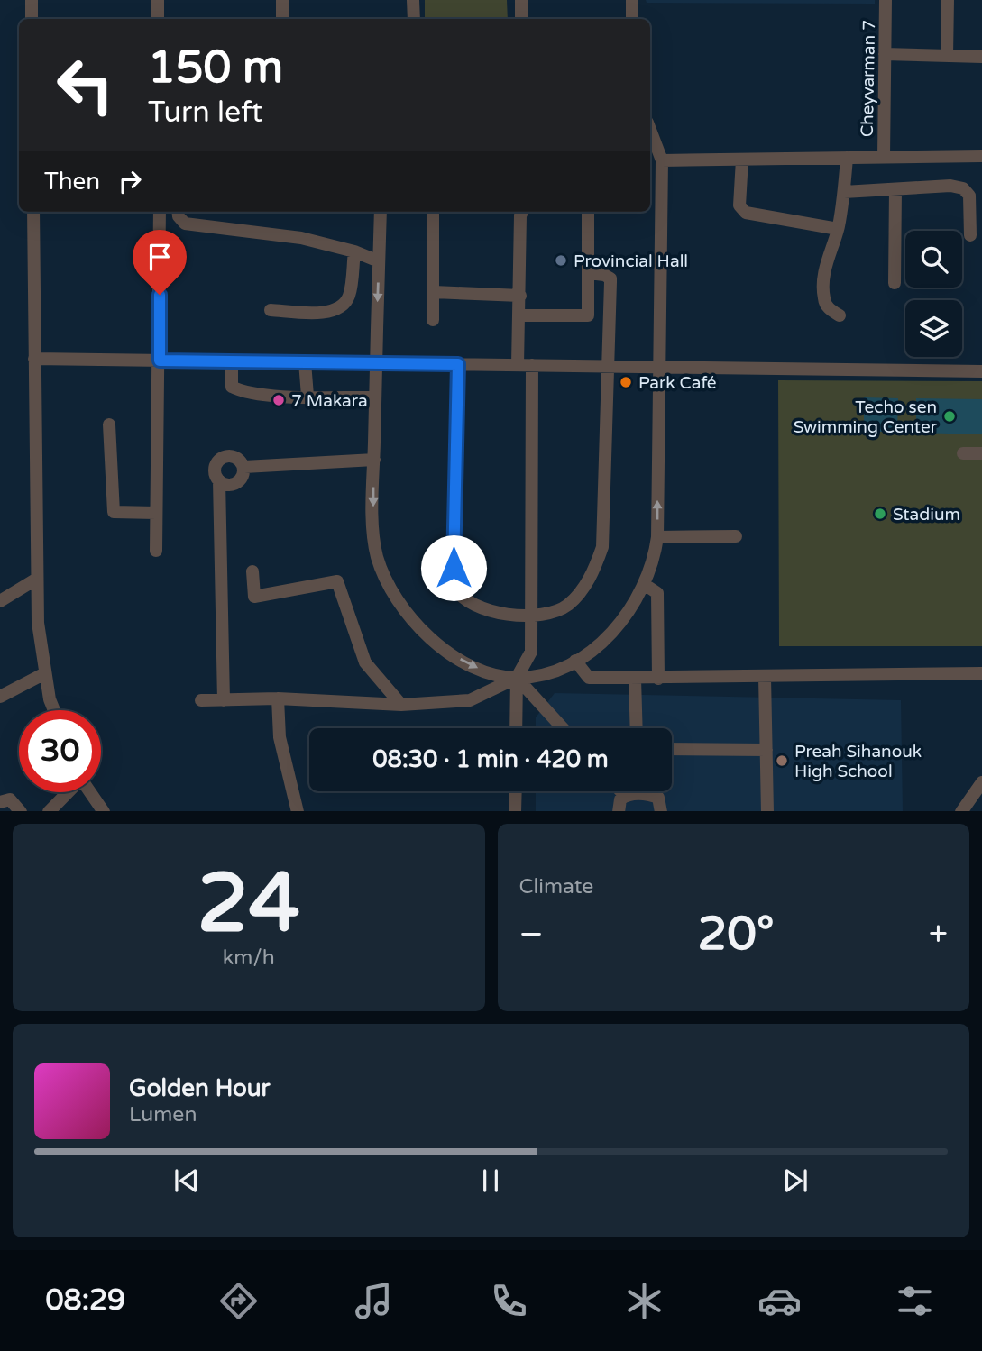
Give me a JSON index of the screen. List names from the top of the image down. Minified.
{"streets":{"street":["Cheyvarman 7"]},"places":["Provincial Hall","Park Café","7 Makara","Techo sen Swimming Center","Stadium","Preah Sihanouk High School"],"page":{"turn":["150 m","Turn left"],"then":"Then","limit":"30","trip":"08:30 · 1 min · 420 m","tile":[["24","km/h"],"Climate"],"heat":["−","20°","+"],"song":["Golden Hour","Lumen"],"tabs":"08:29"}}
